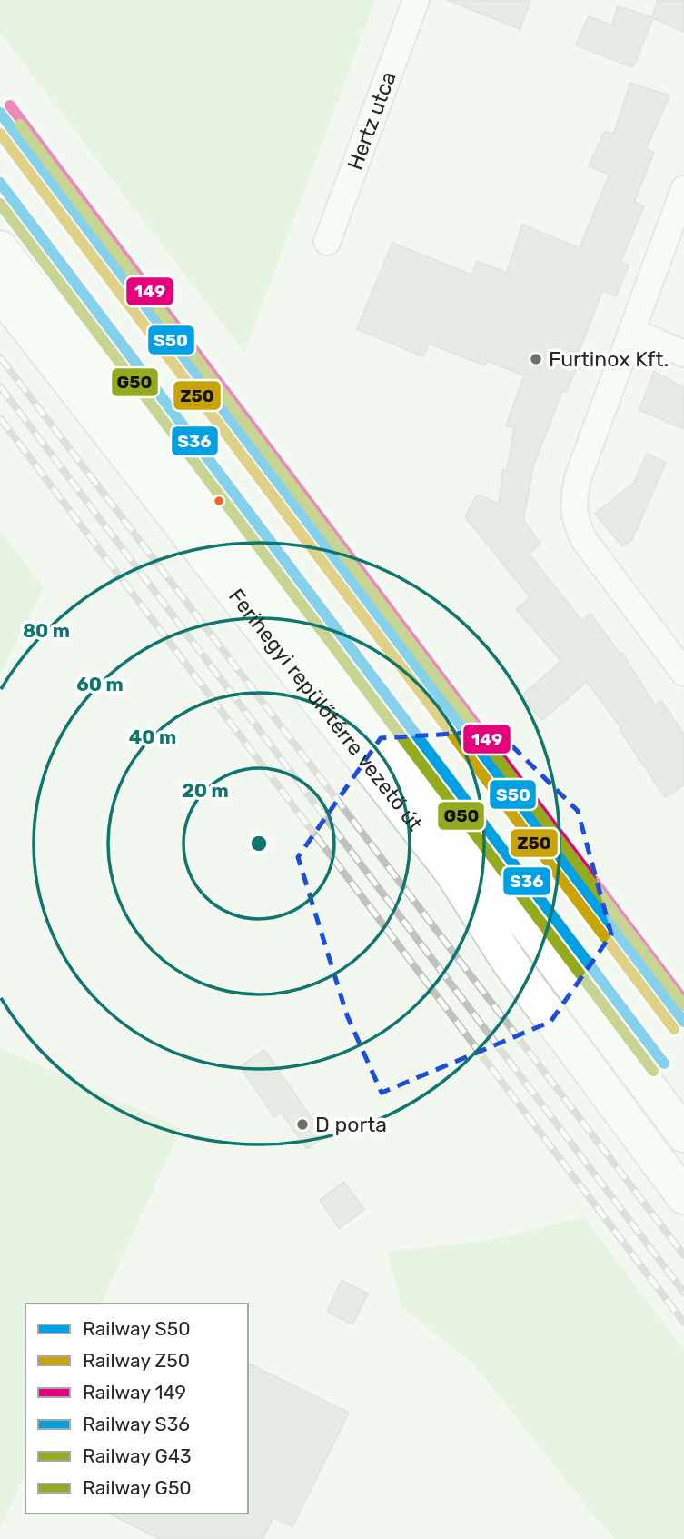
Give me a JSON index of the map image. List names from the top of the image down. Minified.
{"streets":{"main road":["Ferihegyi repülőtérre vezető út"],"street":["Hertz utca"]},"places":["Furtinox Kft.","D porta"],"lines":["rail line 149","rail line S50","rail line G43","rail line Z50","rail line S36","rail line G50"],"legend":["Railway S50","Railway Z50","Railway 149","Railway S36","Railway G43","Railway G50"],"rings":["80 m","60 m","40 m","20 m"]}
